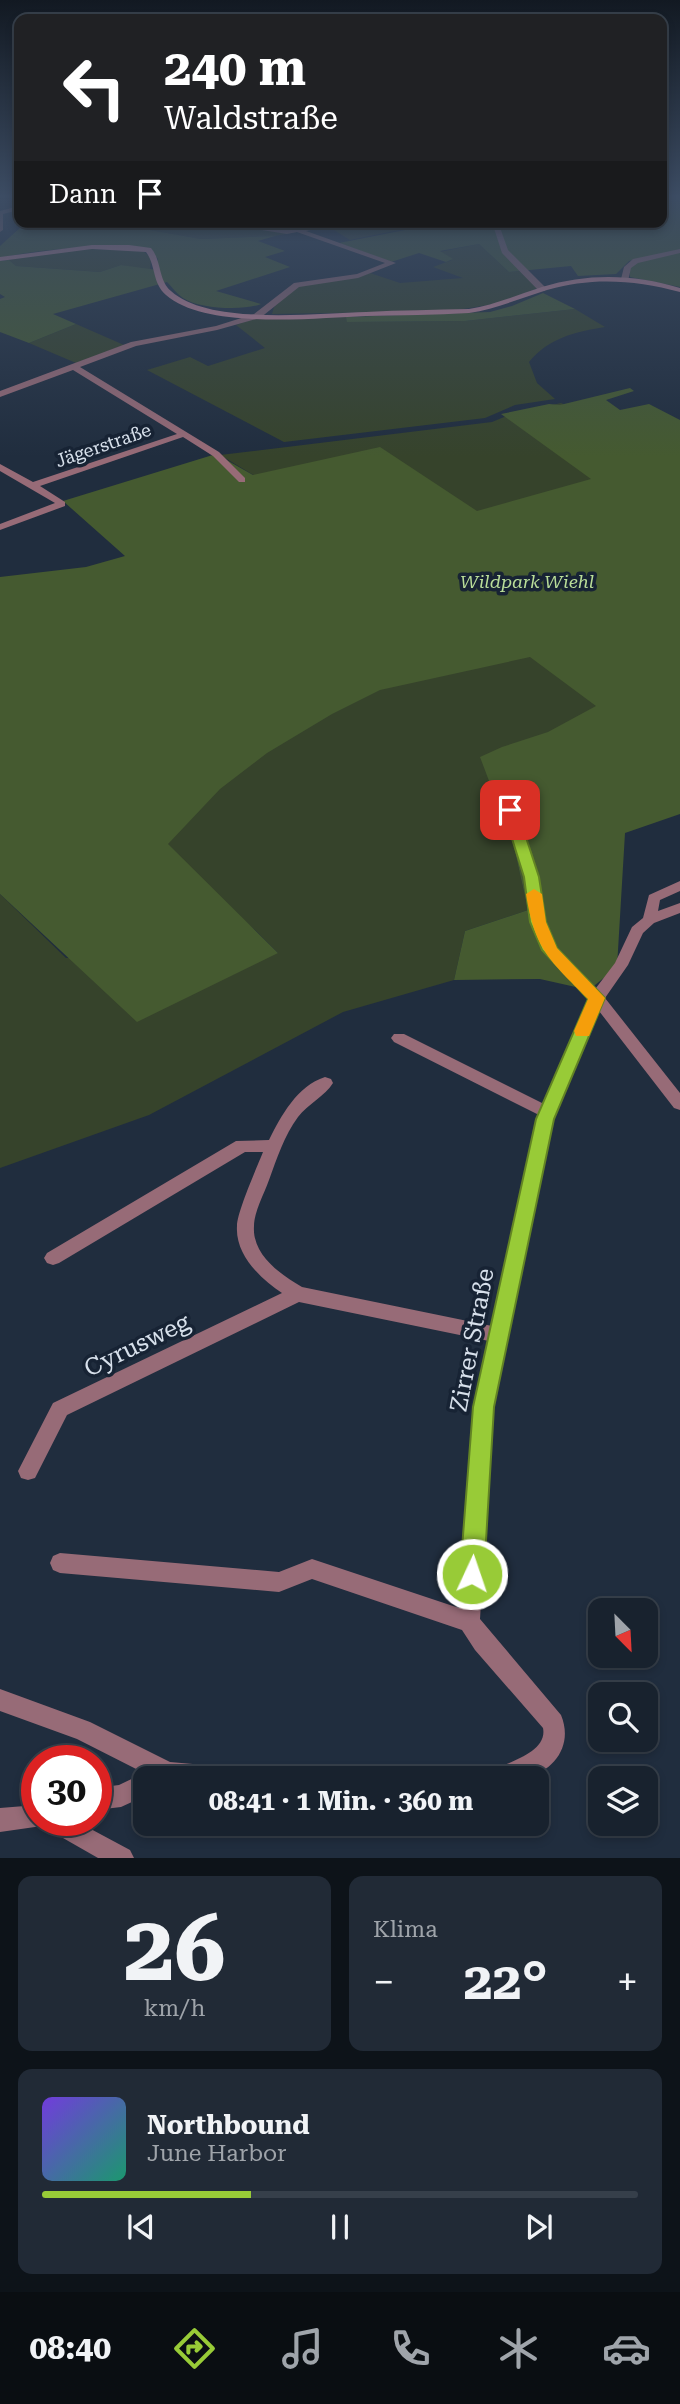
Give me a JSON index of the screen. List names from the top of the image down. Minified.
{"streets":{"street":["Jägerstraße","Zirrer Straße","Cyrusweg"]},"parks":["Wildpark Wiehl"],"north":"bottom right","page":{"turn":["240 m","Waldstraße"],"then":"Dann","limit":"30","trip":"08:41 · 1 Min. · 360 m","tile":[["26","km/h"],"Klima"],"heat":["−","22°","+"],"song":["Northbound","June Harbor"],"tabs":"08:40"}}
